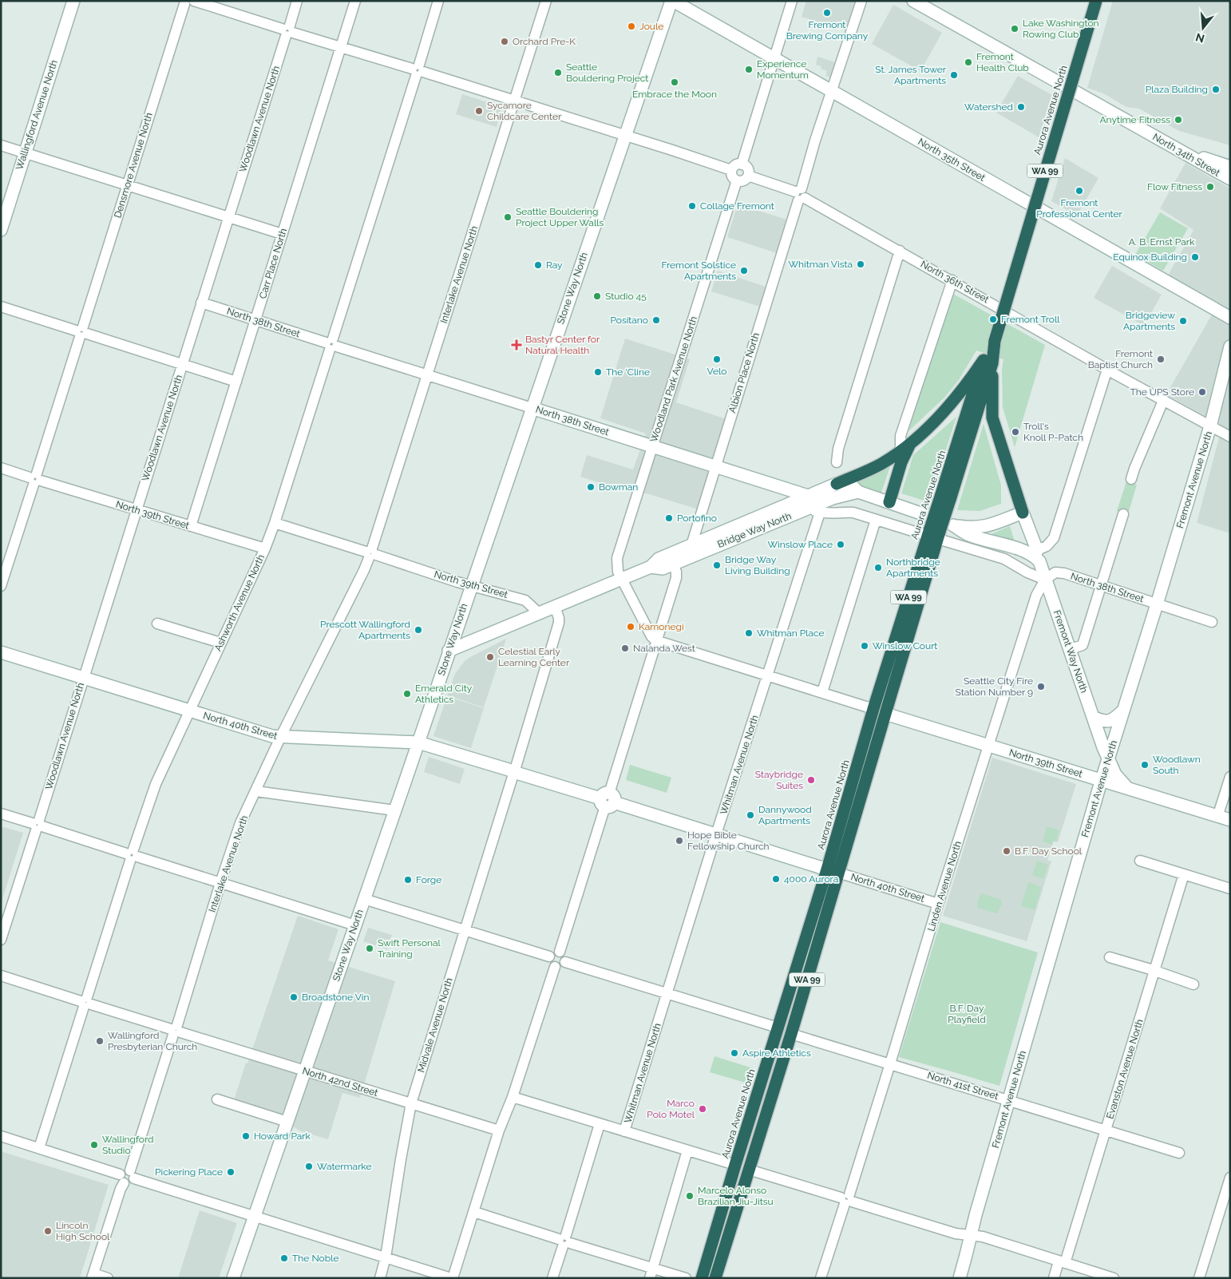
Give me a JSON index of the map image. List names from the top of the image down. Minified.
{"streets":{"highway":["Aurora Avenue North","WA 99"],"main road":["Wallingford Avenue North","North 34th Street","North 35th Street","Stone Way North","North 38th Street","Fremont Avenue North","North 39th Street","Bridge Way North","Fremont Way North","North 40th Street"],"street":["Woodlawn Avenue North","Densmore Avenue North","Carr Place North","Interlake Avenue North","North 36th Street","Albion Place North","Woodland Park Avenue North","Ashworth Avenue North","Whitman Avenue North","Linden Avenue North","Midvale Avenue North","Evanston Avenue North","North 42nd Street","North 41st Street"]},"crossings":[["Aurora Avenue North","North 39th Street"],["Aurora Avenue North","North 40th Street"],["Aurora Avenue North","North 41st Street"],["Woodlawn Avenue North","North 38th Street"],["Woodlawn Avenue North","North 39th Street"],["Woodlawn Avenue North","North 40th Street"],["North 35th Street","Stone Way North"],["North 35th Street","Albion Place North"],["Densmore Avenue North","North 39th Street"],["Carr Place North","North 38th Street"],["Carr Place North","North 39th Street"],["Interlake Avenue North","North 38th Street"],["Interlake Avenue North","North 39th Street"],["Interlake Avenue North","North 40th Street"],["Interlake Avenue North","North 42nd Street"],["North 36th Street","Albion Place North"],["North 36th Street","Woodland Park Avenue North"],["North 36th Street","Fremont Avenue North"],["Stone Way North","North 38th Street"],["Stone Way North","North 39th Street"],["Stone Way North","Bridge Way North"],["Stone Way North","North 40th Street"],["Stone Way North","North 42nd Street"],["North 38th Street","Albion Place North"],["North 38th Street","Woodland Park Avenue North"],["North 38th Street","Fremont Avenue North"],["North 38th Street","Bridge Way North"],["North 38th Street","Ashworth Avenue North"],["North 38th Street","Fremont Way North"],["North 38th Street","Linden Avenue North"],["Albion Place North","Bridge Way North"],["Woodland Park Avenue North","Bridge Way North"],["Fremont Avenue North","North 39th Street"],["Fremont Avenue North","Fremont Way North"],["Fremont Avenue North","North 41st Street"],["North 39th Street","Bridge Way North"],["North 39th Street","Ashworth Avenue North"],["North 39th Street","Fremont Way North"],["North 39th Street","Linden Avenue North"],["Bridge Way North","Midvale Avenue North"],["Ashworth Avenue North","North 40th Street"],["Ashworth Avenue North","North 42nd Street"],["Fremont Way North","Linden Avenue North"],["North 40th Street","Whitman Avenue North"],["North 40th Street","Linden Avenue North"],["North 40th Street","Midvale Avenue North"],["Linden Avenue North","North 41st Street"],["Midvale Avenue North","North 42nd Street"],["Evanston Avenue North","North 41st Street"]],"parks":["A. B. Ernst Park","B.F. Day Playfield"],"places":{"other":["Fremont Brewing Company","Joule","Lake Washington Rowing Club","Orchard Pre-K","Fremont Health Club","Experience Momentum","Seattle Bouldering Project","St. James Tower Apartments","Embrace the Moon","Plaza Building","Watershed","Sycamore Childcare Center","Anytime Fitness","Flow Fitness","Fremont Professional Center","Collage Fremont","Seattle Bouldering Project Upper Walls","Equinox Building","Whitman Vista","Ray","Fremont Solstice Apartments","Studio 45","Fremont Troll","Positano","Bridgeview Apartments","Velo","Fremont Baptist Church","The ‘Cline","The UPS Store","Troll's Knoll P-Patch","Bowman","Portofino","Winslow Place","Bridge Way Living Building","Northbridge Apartments","Kamonegi","Prescott Wallingford Apartments","Whitman Place","Winslow Court","Nalanda West","Celestial Early Learning Center","Seattle City Fire Station Number 9","Emerald City Athletics","Woodlawn South","Staybridge Suites","Dannywood Apartments","Hope Bible Fellowship Church","B.F. Day School","4000 Aurora","Forge","Swift Personal Training","Broadstone Vin","Wallingford Presbyterian Church","Aspire Athletics","Marco Polo Motel","Howard Park","Wallingford Studio","Watermarke","Pickering Place","Marcelo Alonso Brazilian Jiu-Jitsu","Lincoln High School","The Noble"],"health":["Bastyr Center for Natural Health"]},"north":"bottom"}
